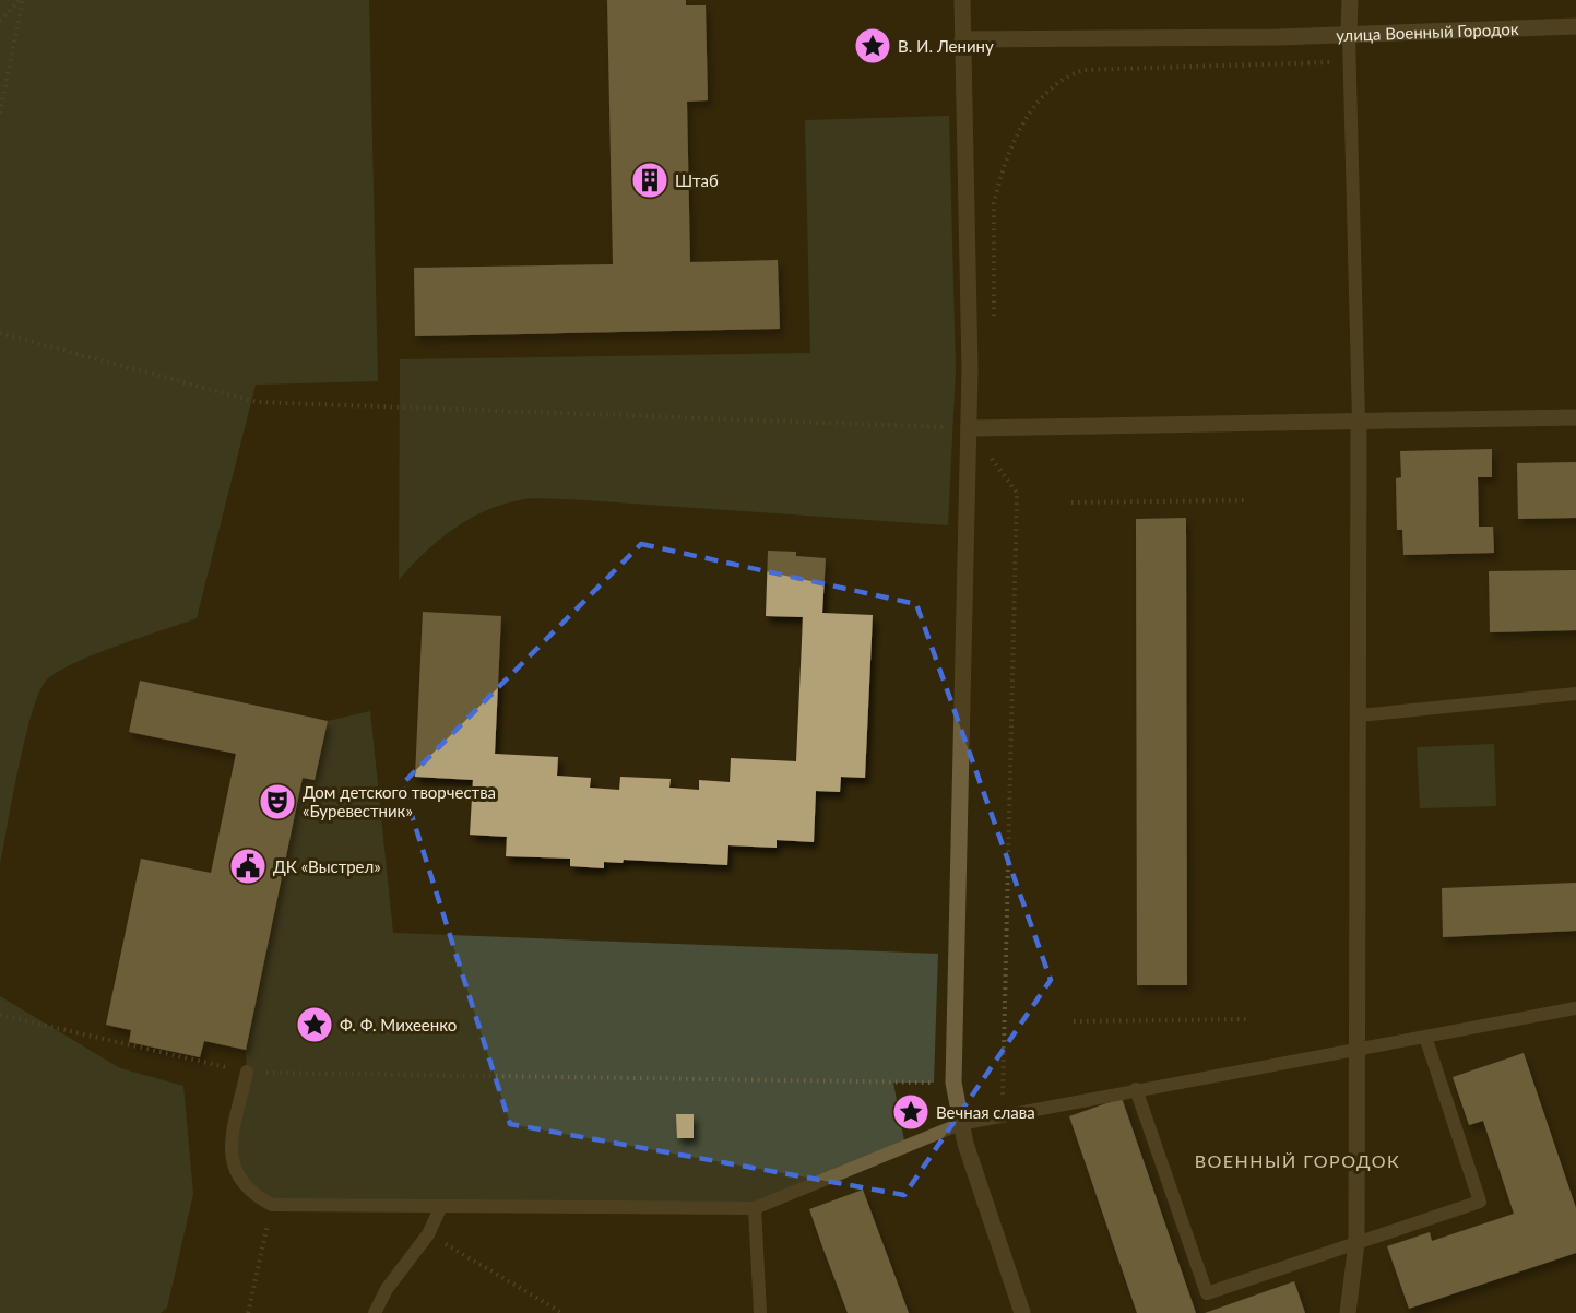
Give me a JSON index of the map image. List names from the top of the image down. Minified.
{"streets":{"street":["улица Военный Городок"]},"districts":["ВОЕННЫЙ ГОРОДОК"],"places":{"place":["В. И. Ленину","Ф. Ф. Михеенко","Вечная слава"],"building":["Штаб"],"theatre":["Дом детского творчества «Буревестник»"],"public building":["ДК «Выстрел»"]}}
